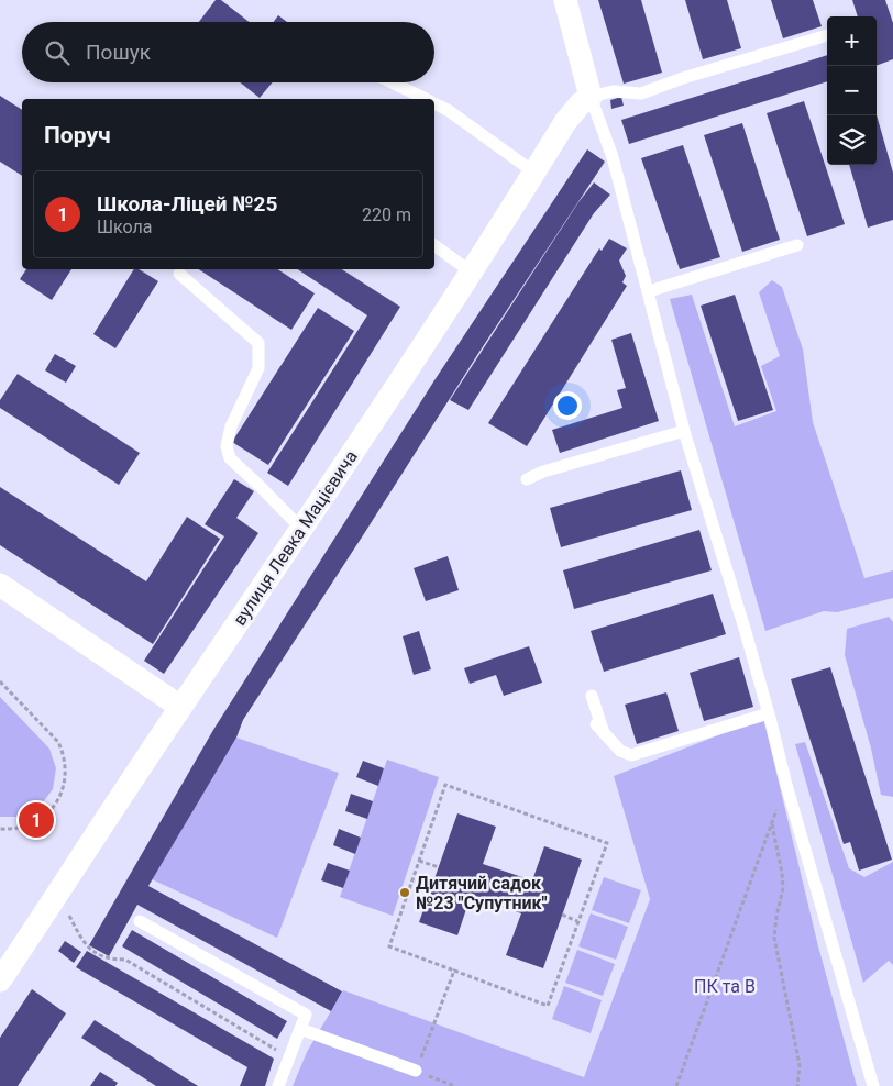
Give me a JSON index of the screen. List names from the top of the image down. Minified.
{"streets":{"street":["вулиця Левка Мацієвича"]},"parks":["ПК та В"],"places":["Дитячий садок №23 \"Супутник\""],"page":{"map_buttons":["+","−"],"search":"Пошук","heading":"Поруч","list":[{"mark":"1","name":"Школа-Ліцей №25","note":"Школа","value":"220 m"}],"pins":"1"}}
